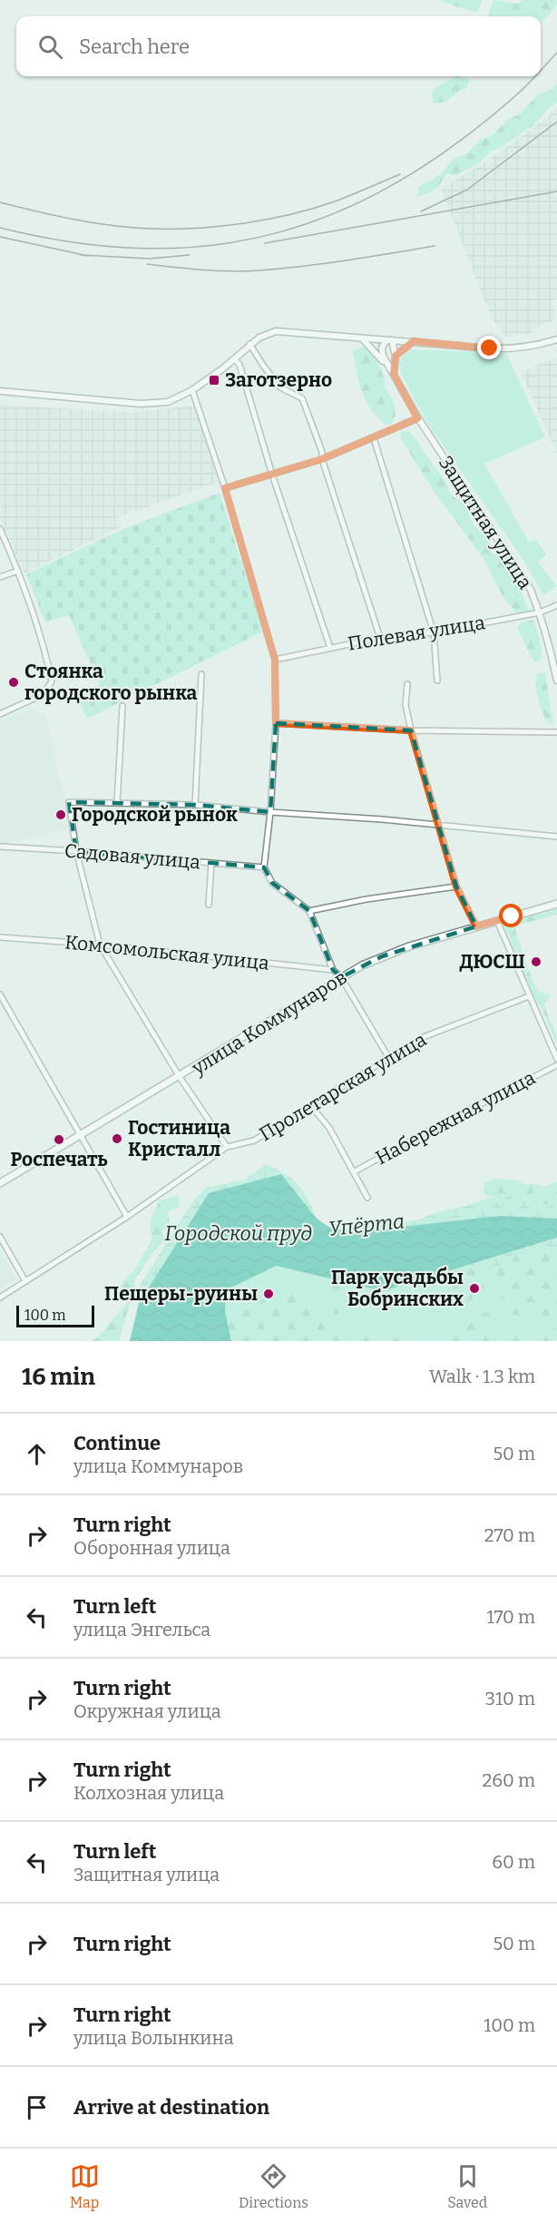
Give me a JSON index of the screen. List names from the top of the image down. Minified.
{"streets":{"main road":["улица Коммунаров"],"street":["Защитная улица","Полевая улица","Садовая улица","Комсомольская улица","Пролетарская улица","Набережная улица"]},"crossings":[["Защитная улица","Полевая улица"]],"water":["Упёрта","Городской пруд"],"places":{"transit":["Заготзерно"],"other":["Cтоянка городского рынка","Городской рынок","ДЮСШ","Гостиница Кристалл","Роспечать","Парк усадьбы Бобринских","Пещеры-руины"]},"scale_bar":"100 m","page":{"search":"Search here","scale":"100 m","heading":["16 min","Walk · 1.3 km"],"list":[["Continue","улица Коммунаров","50 m"],["Turn right","Оборонная улица","270 m"],["Turn left","улица Энгельса","170 m"],["Turn right","Окружная улица","310 m"],["Turn right","Колхозная улица","260 m"],["Turn left","Защитная улица","60 m"],["Turn right","50 m"],["Turn right","улица Волынкина","100 m"],"Arrive at destination"],"nav":["Map","Directions","Saved"]}}
